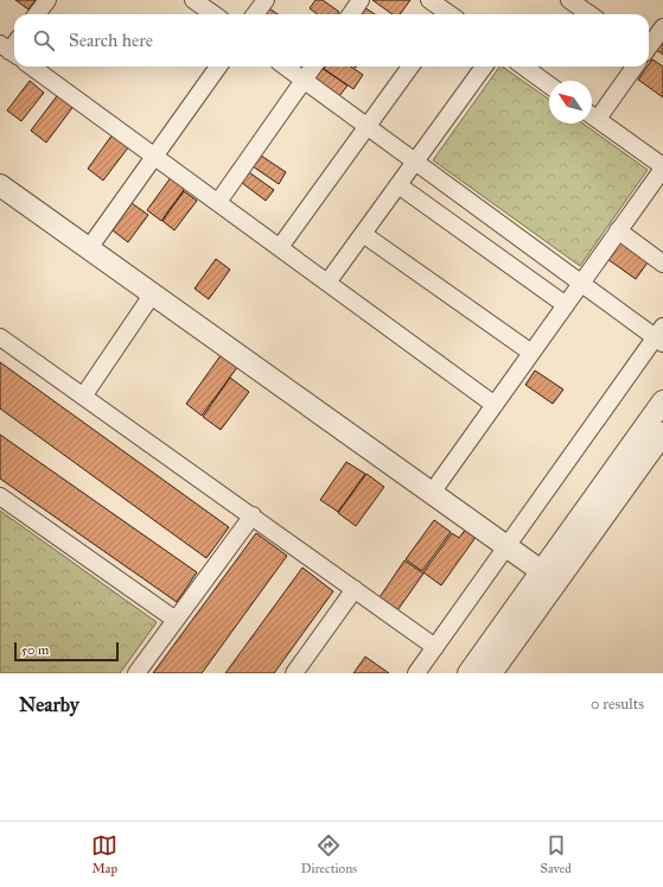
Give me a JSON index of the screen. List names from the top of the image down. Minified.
{"scale_bar":"50 m","north":"top left","page":{"search":"Search here","scale":"50 m","heading":["Nearby","0 results"],"nav":["Map","Directions","Saved"]}}
